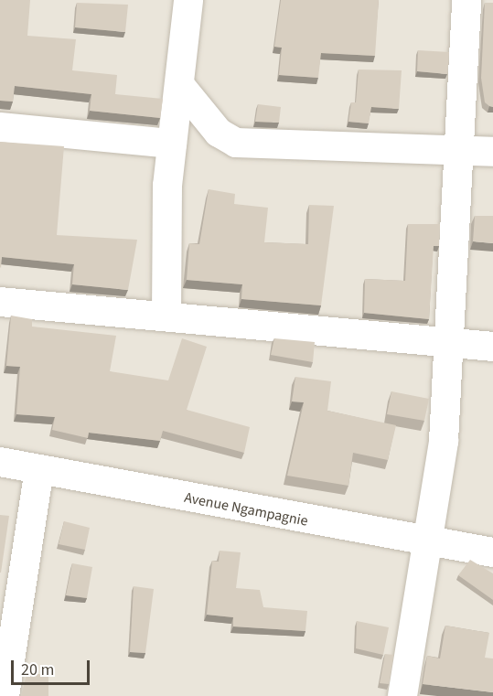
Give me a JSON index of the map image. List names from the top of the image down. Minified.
{"streets":{"street":["Avenue Ngampagnie"]},"scale_bar":"20 m"}
